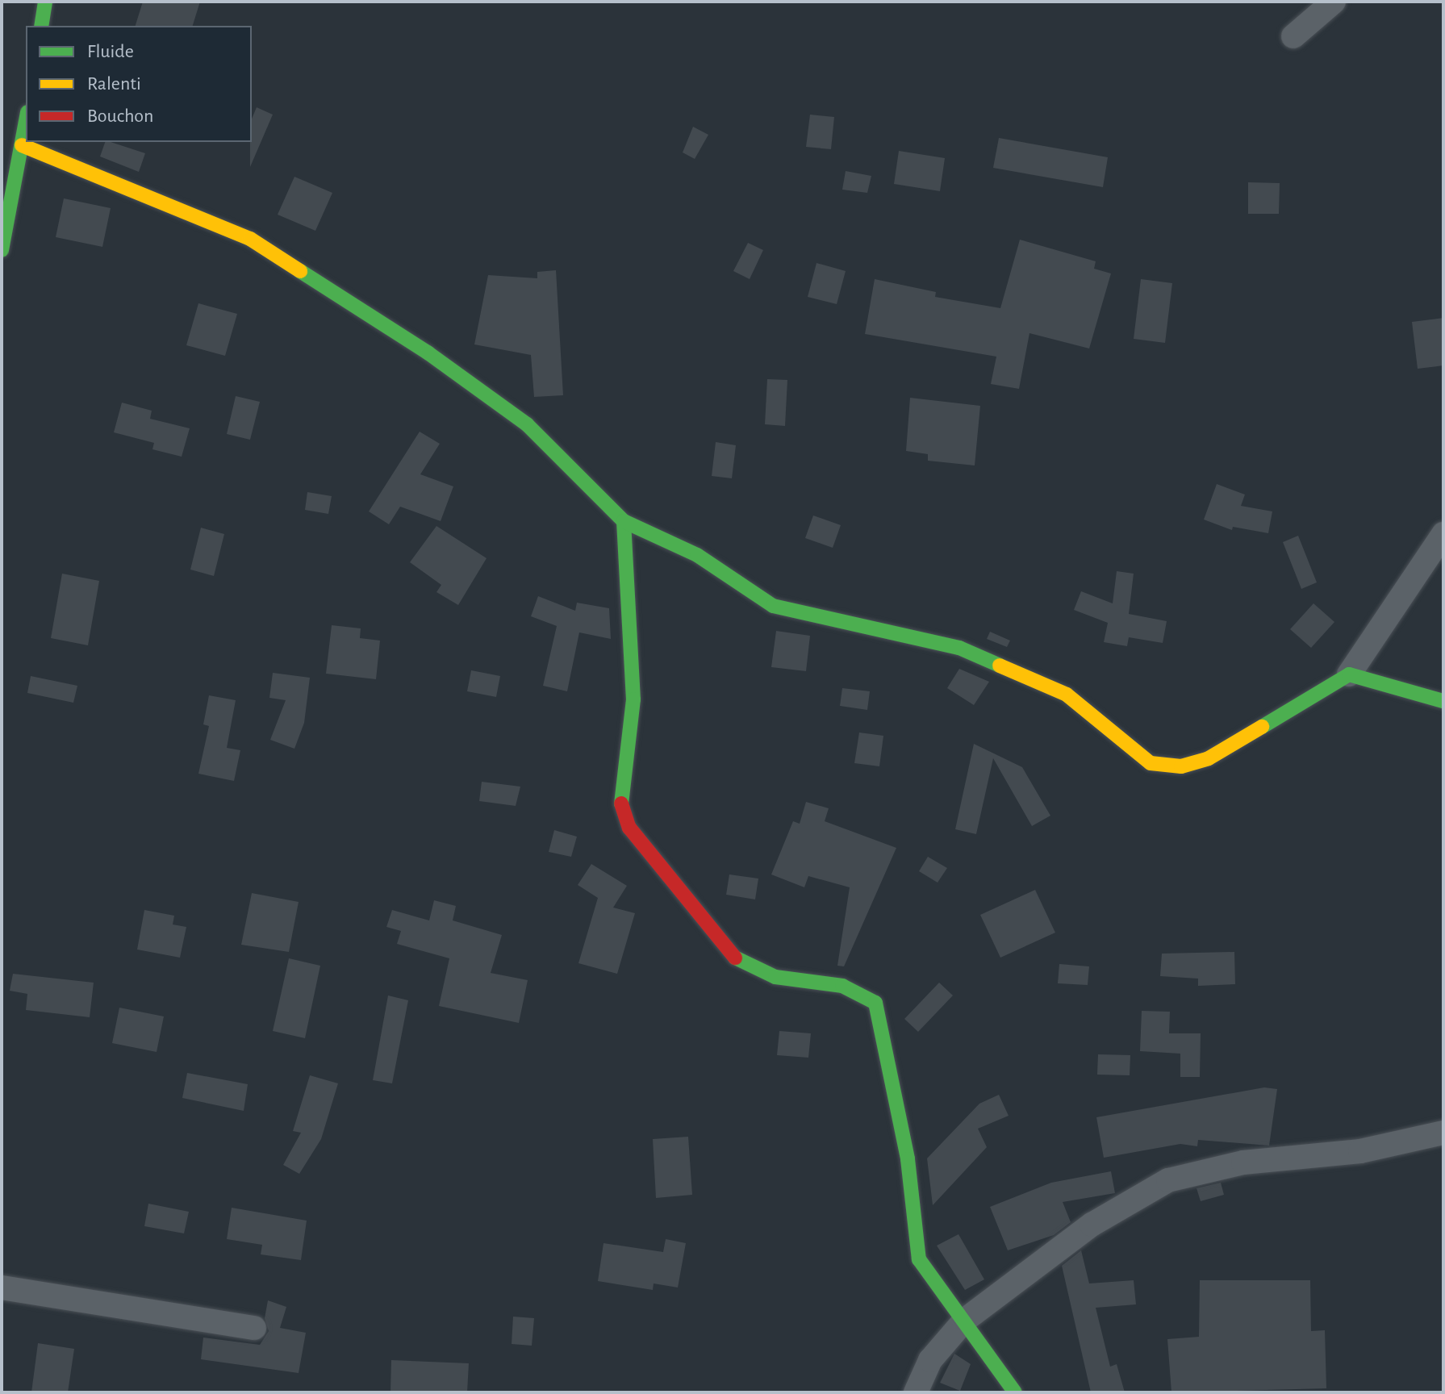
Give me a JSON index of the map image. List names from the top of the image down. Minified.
{"legend":["Fluide","Ralenti","Bouchon"]}
